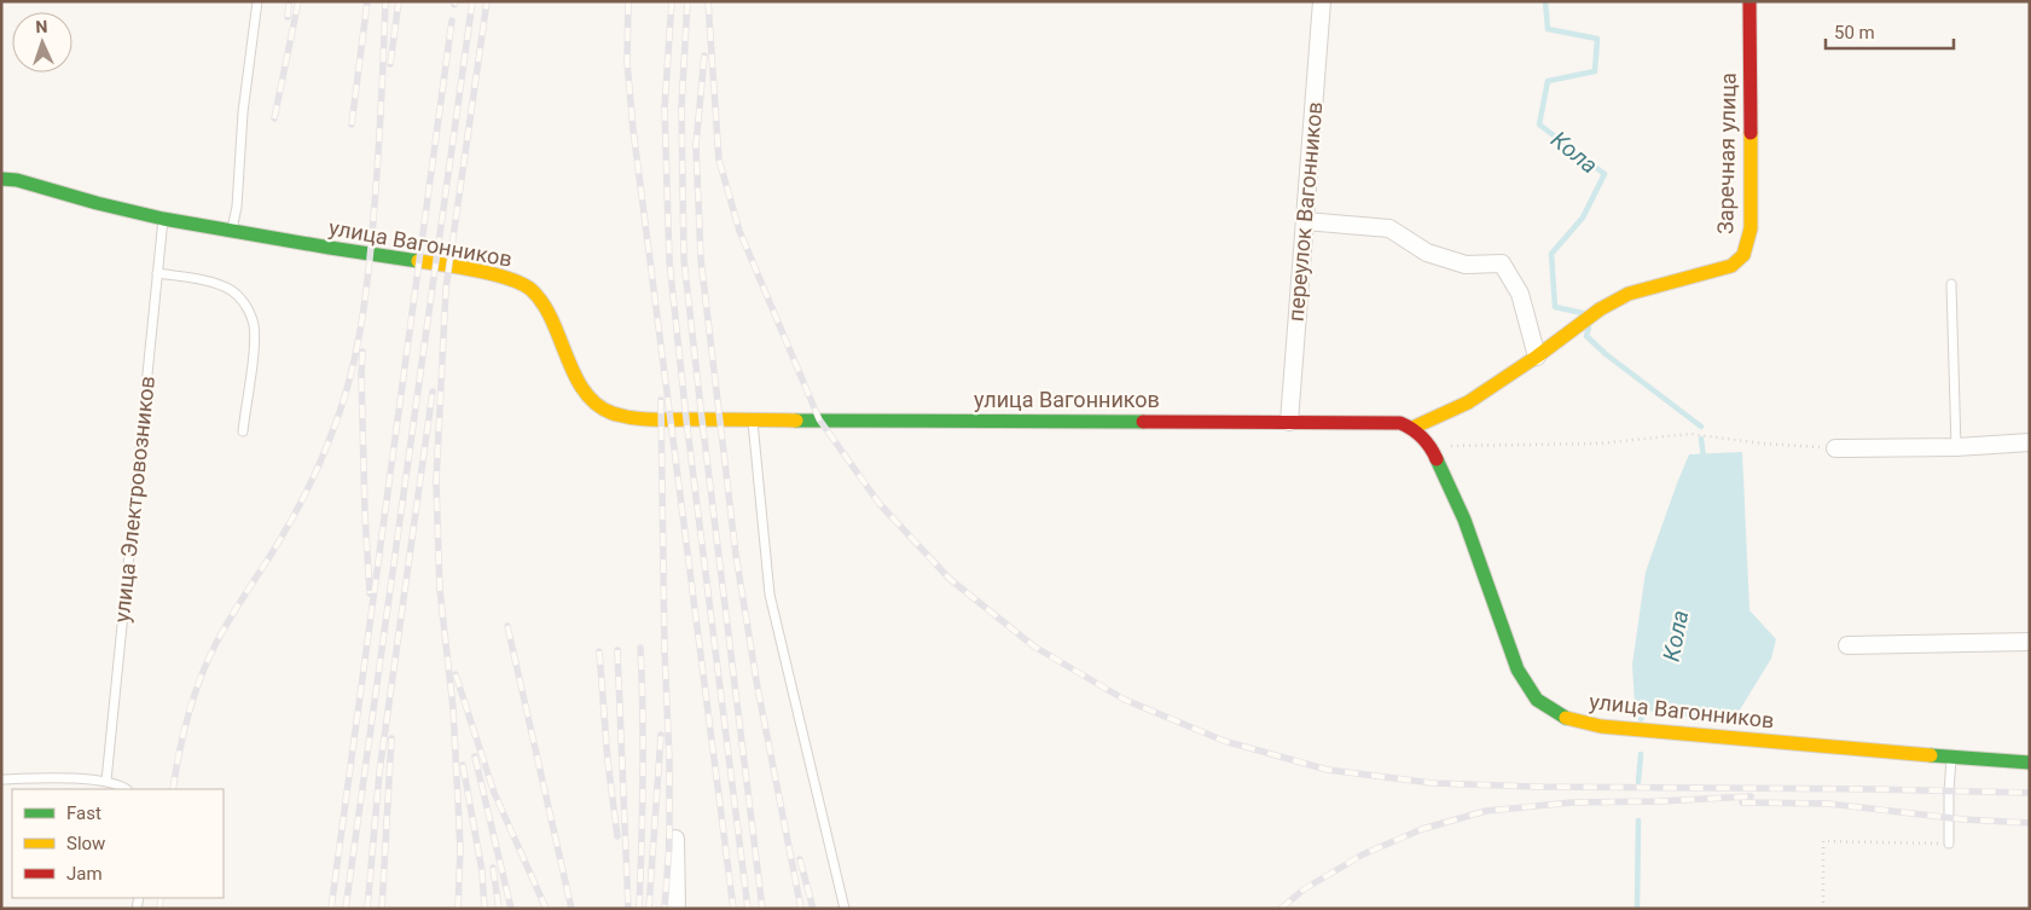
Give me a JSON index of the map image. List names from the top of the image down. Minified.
{"streets":{"street":["Заречная улица","переулок Вагонников","улица Вагонников"],"lane":["улица Электровозников"]},"crossings":[["Заречная улица","улица Вагонников"],["переулок Вагонников","улица Вагонников"],["улица Вагонников","улица Электровозников"]],"water":["Кола"],"legend":["Fast","Slow","Jam"],"scale_bar":"50 m","north":"top"}
